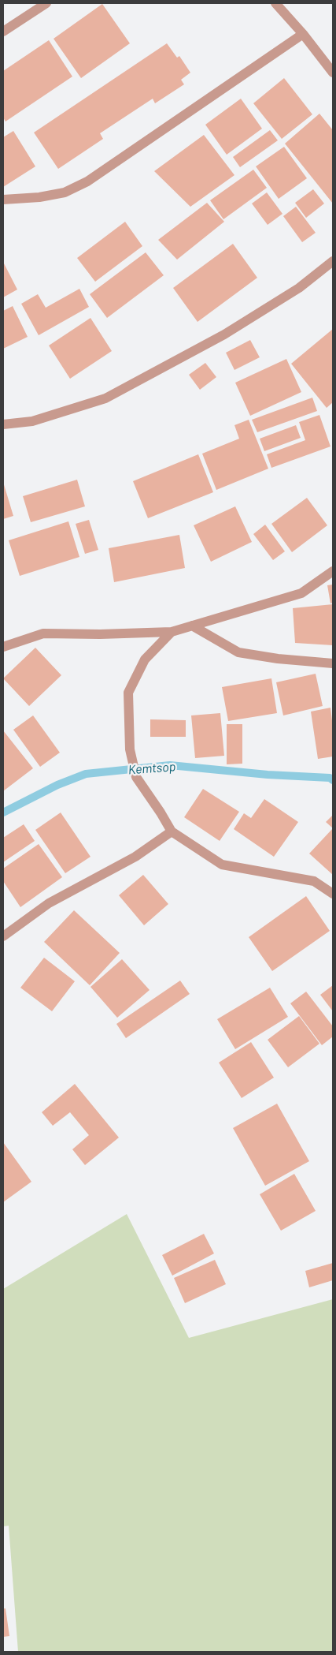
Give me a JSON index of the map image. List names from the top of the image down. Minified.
{"water":["Kemtsop"]}
